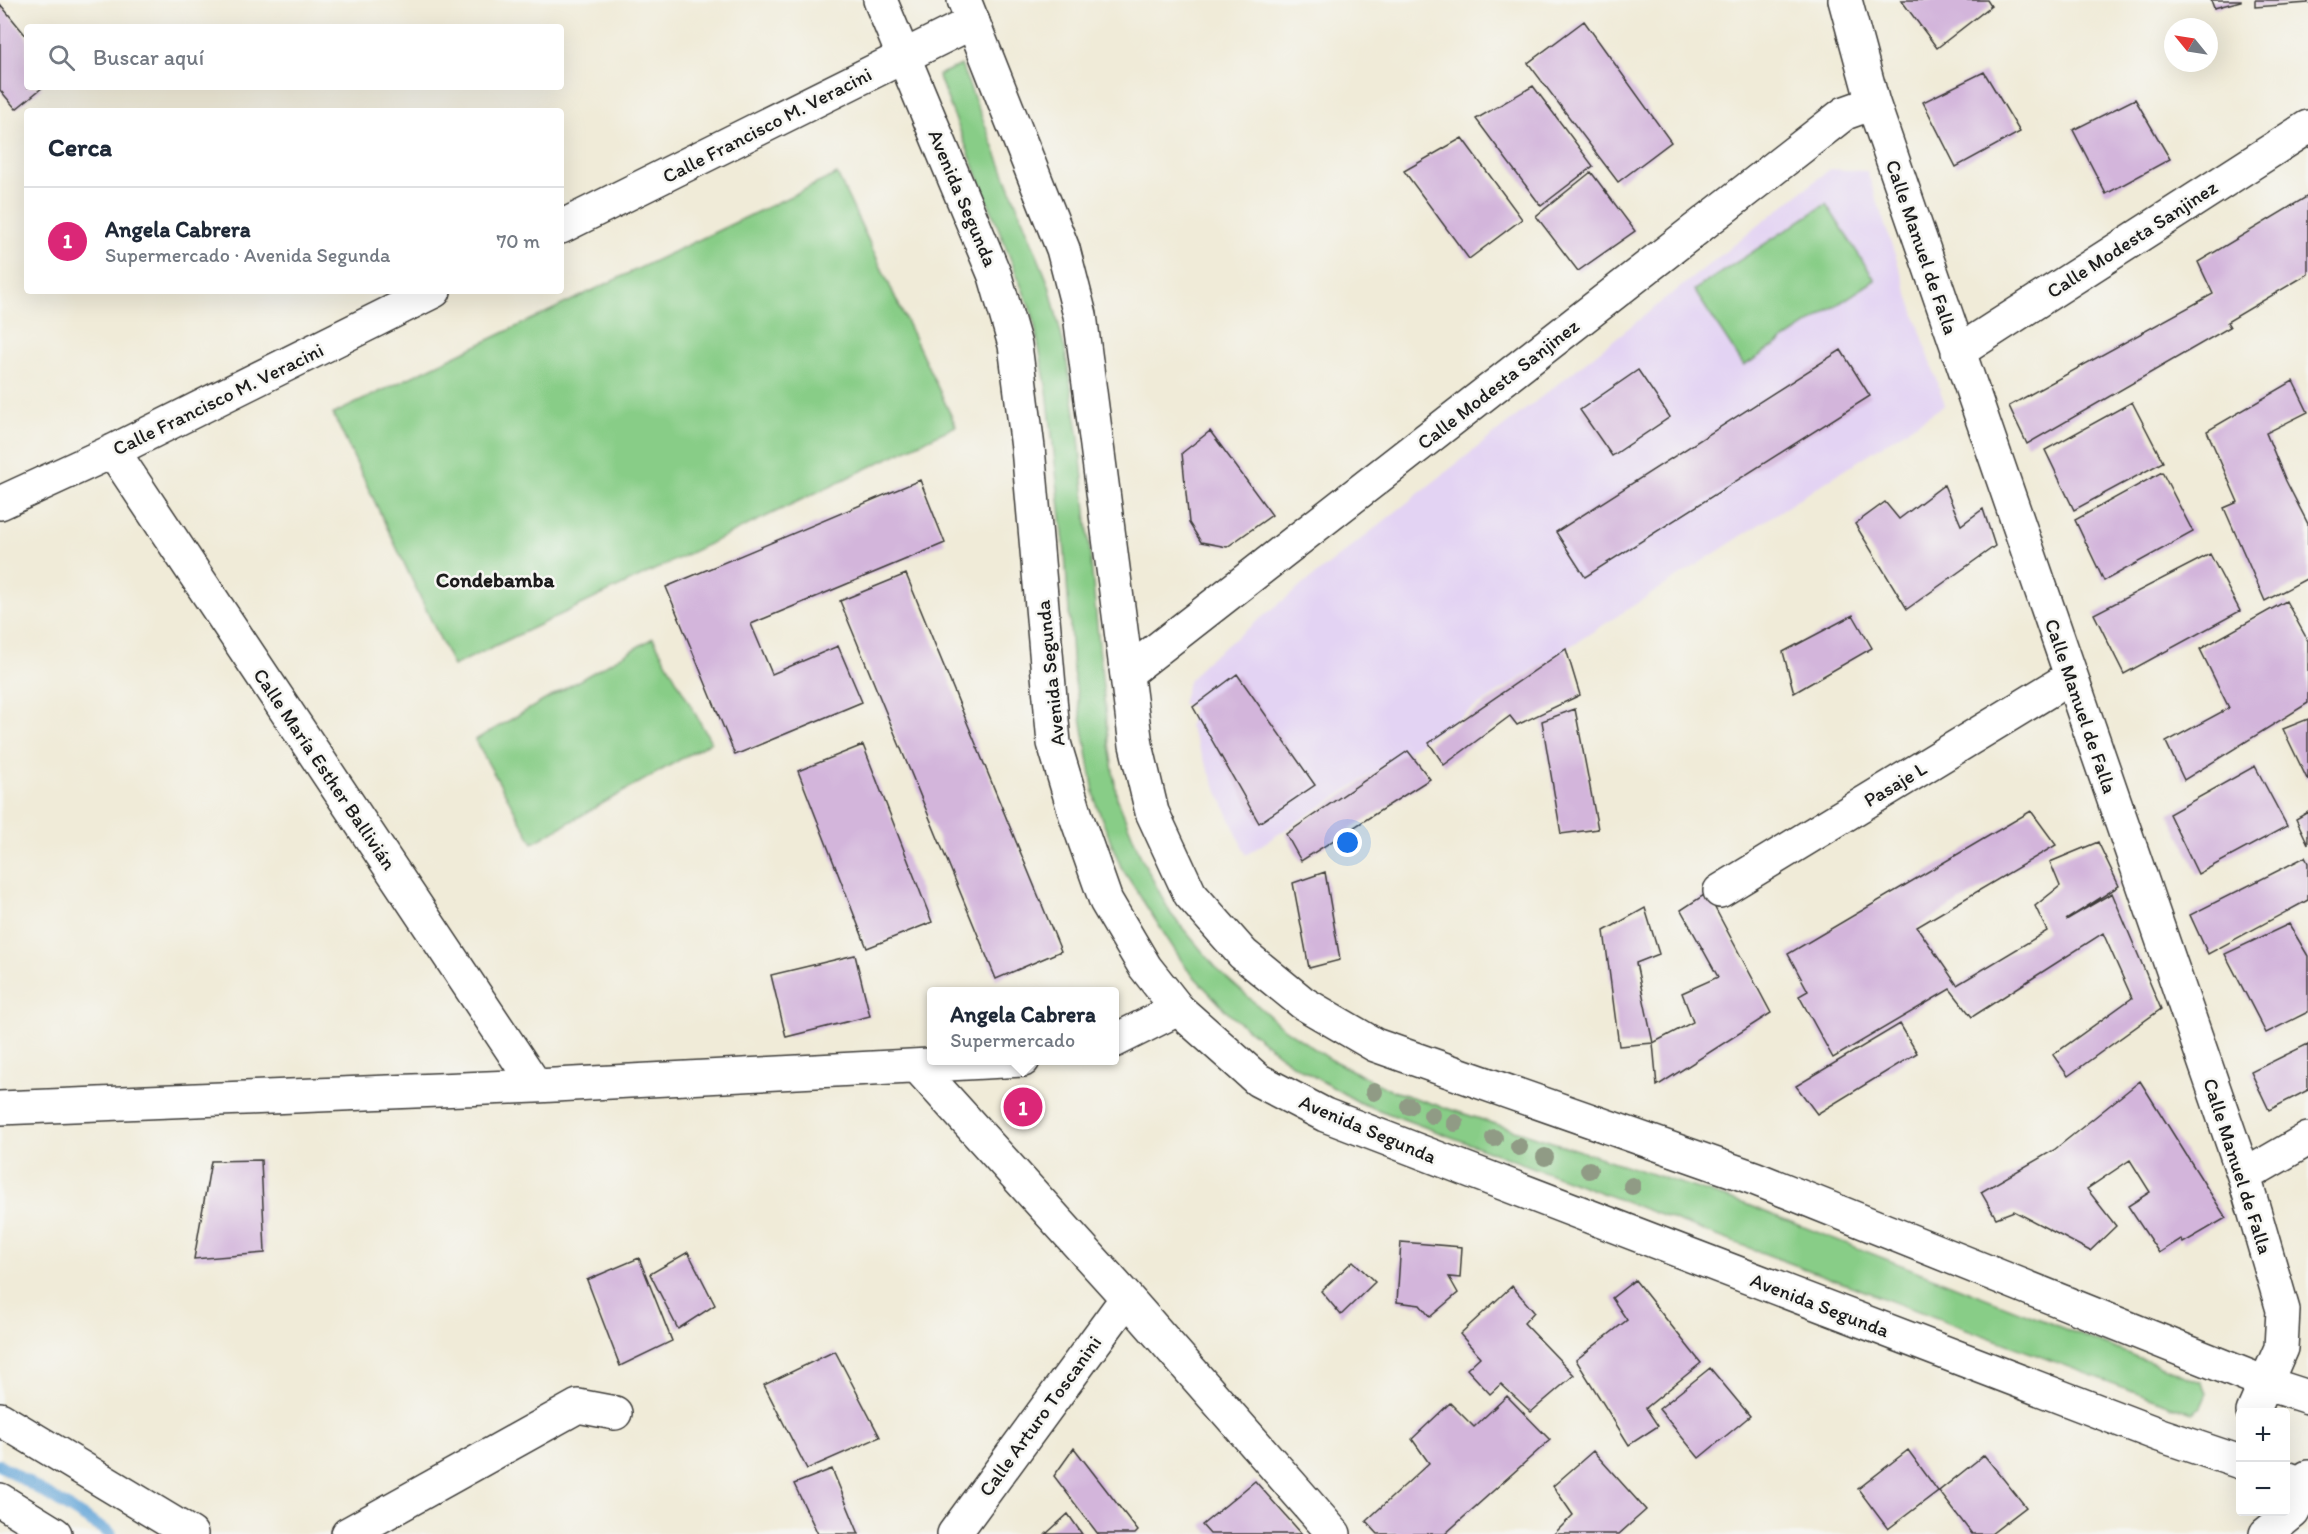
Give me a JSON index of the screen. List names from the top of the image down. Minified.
{"streets":{"street":["Calle Francisco M. Veracini","Avenida Segunda","Calle Modesta Sanjinez","Calle Manuel de Falla","Calle María Esther Ballivián","Pasaje L","Calle Arturo Toscanini"]},"crossings":[["Calle Francisco M. Veracini","Avenida Segunda"],["Calle Francisco M. Veracini","Calle María Esther Ballivián"],["Calle Modesta Sanjinez","Calle Manuel de Falla"],["Calle Manuel de Falla","Pasaje L"]],"districts":["Condebamba"],"north":"top left","page":{"search":"Buscar aquí","heading":"Cerca","list":[{"mark":"1","name":"Angela Cabrera","note":"Supermercado · Avenida Segunda","value":"70 m"}],"popup":["Angela Cabrera","Supermercado"],"pins":"1","map_buttons":["+","−"]}}
